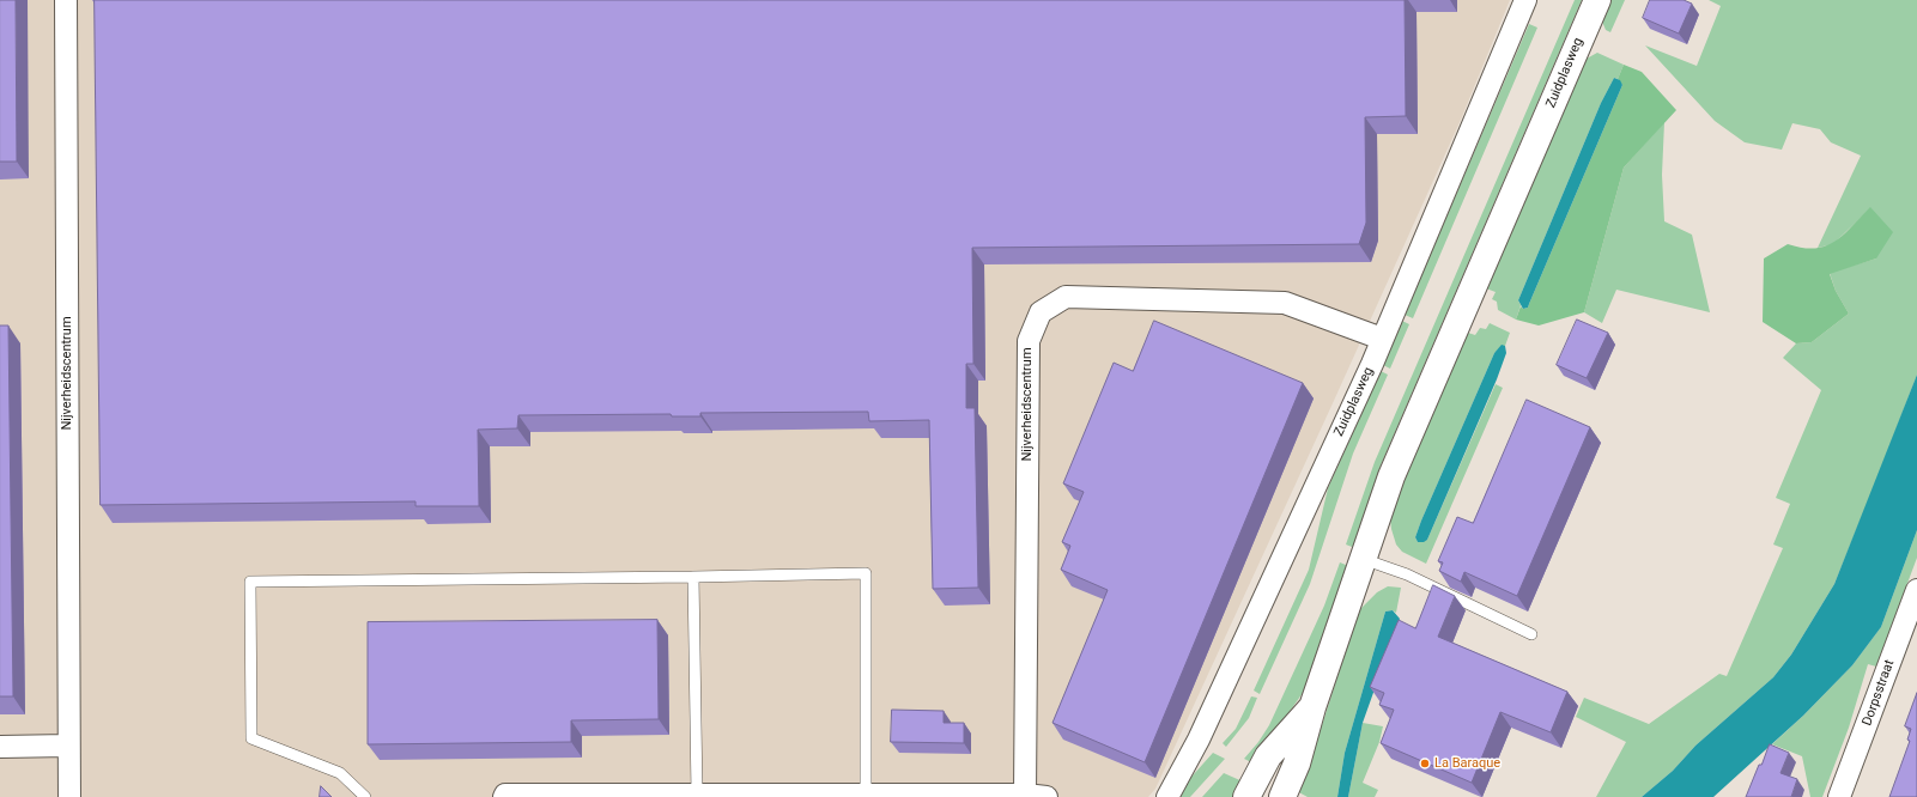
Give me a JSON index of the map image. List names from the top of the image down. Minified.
{"streets":{"main road":["Zuidplasweg"],"street":["Nijverheidscentrum","Dorpsstraat"]},"crossings":[["Zuidplasweg","Nijverheidscentrum"]],"places":["La Baraque"]}
